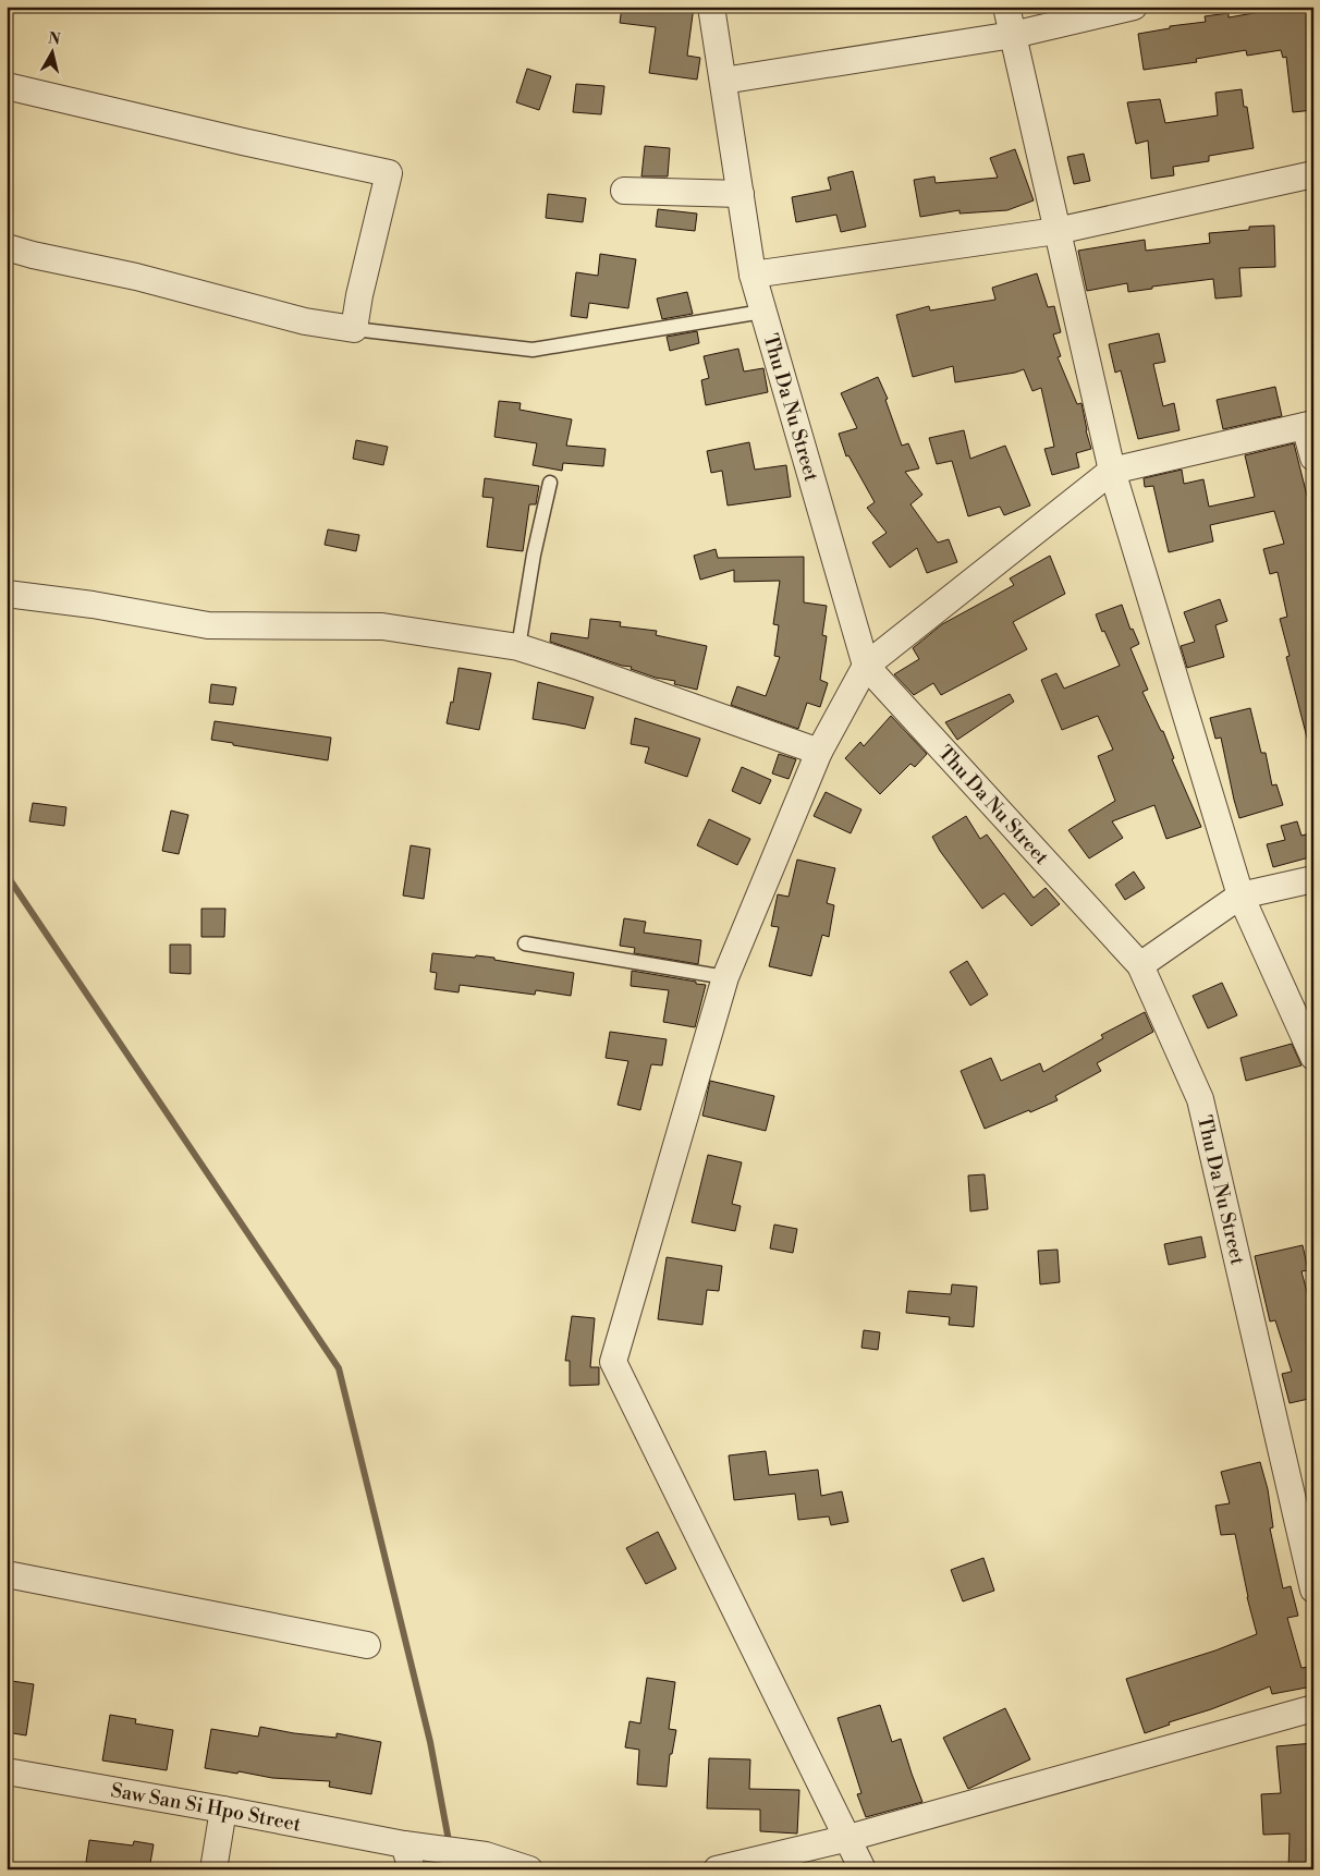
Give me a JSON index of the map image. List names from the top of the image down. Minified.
{"streets":{"street":["Thu Da Nu Street","Saw San Si Hpo Street"]},"north":"top"}
